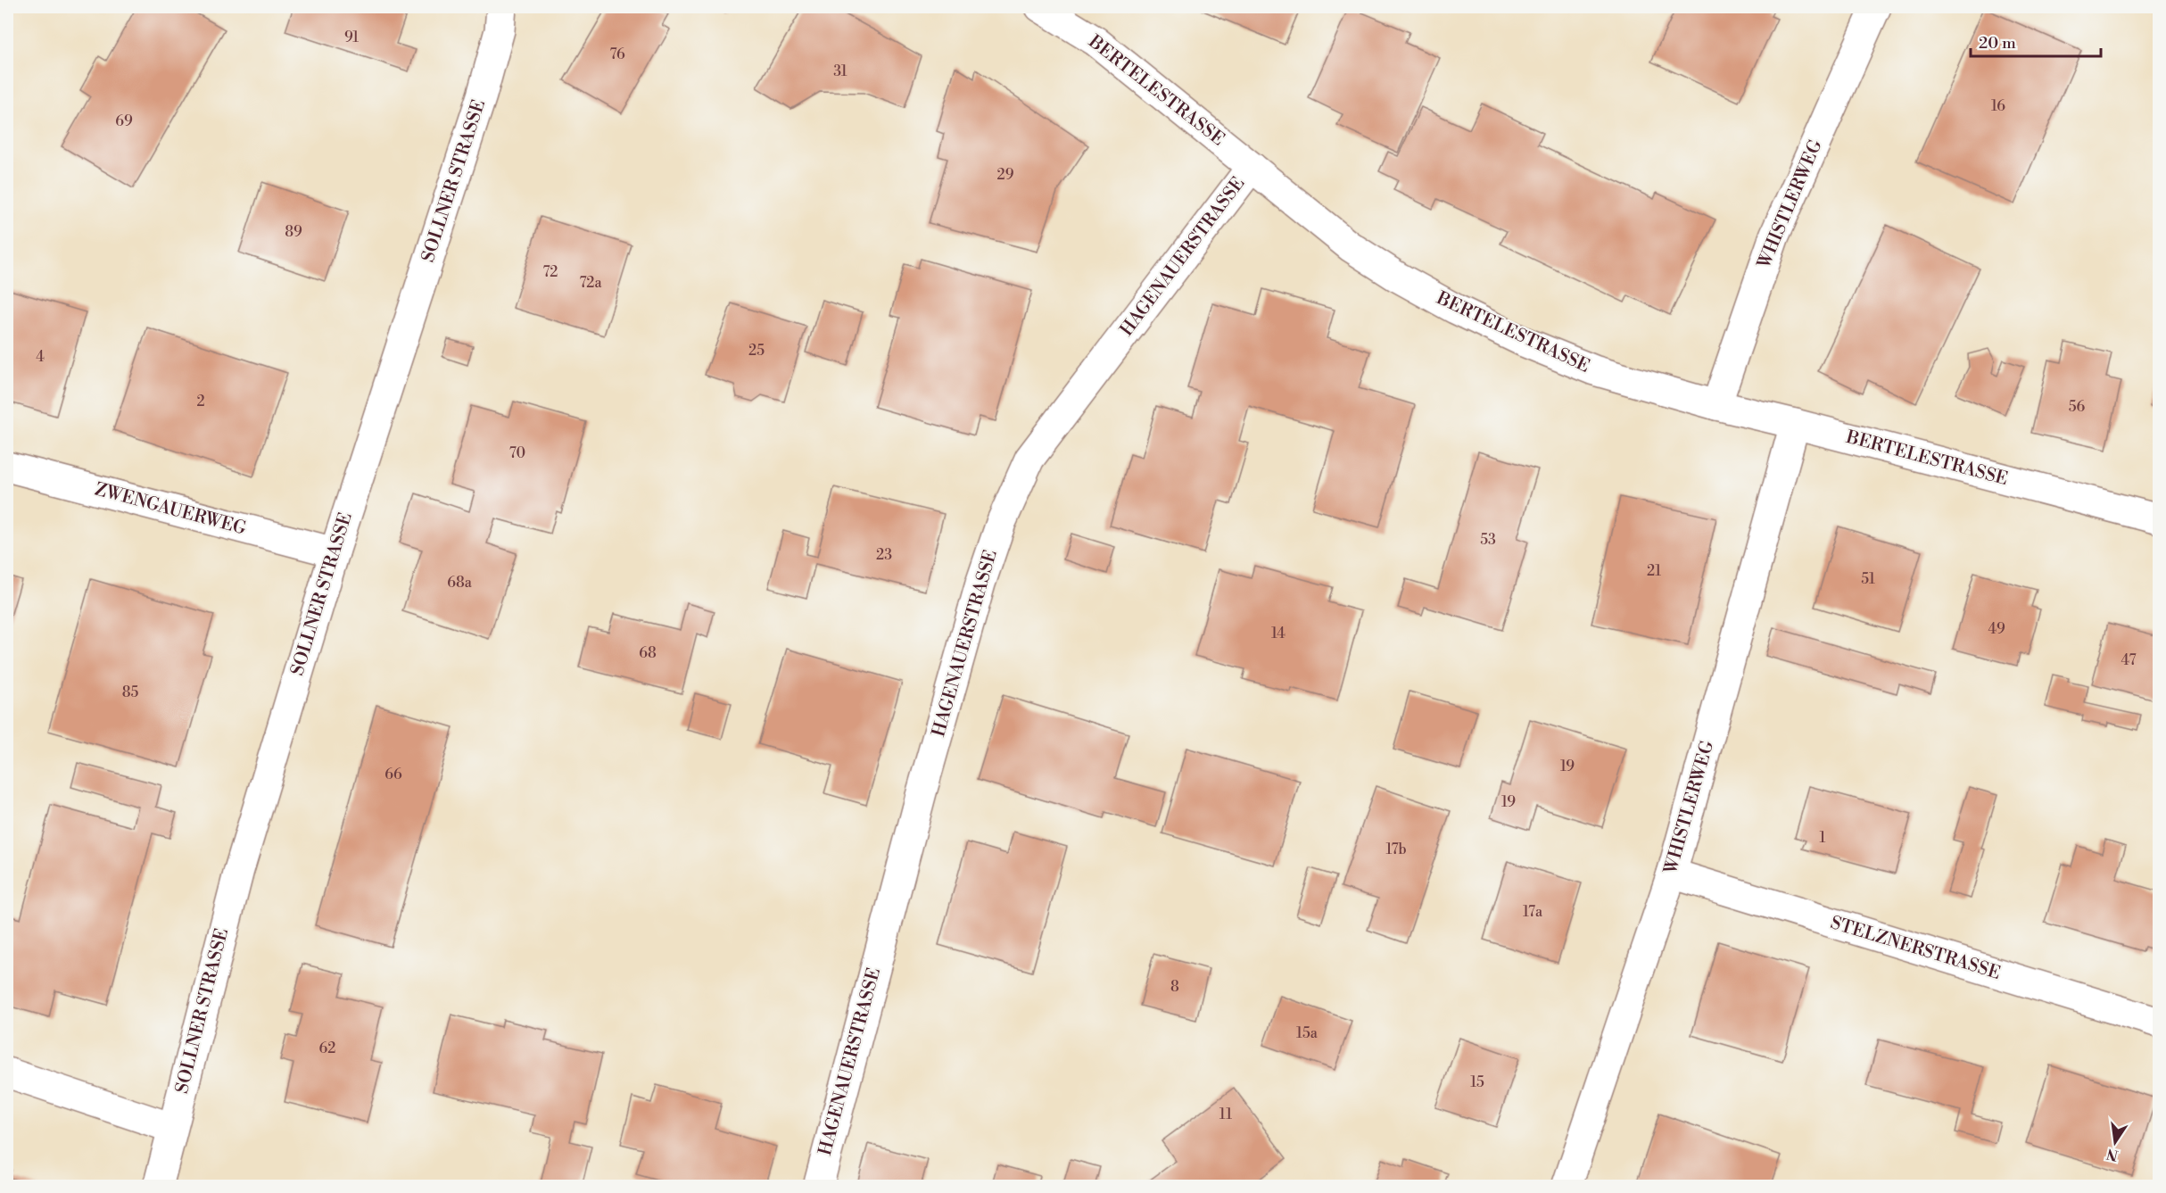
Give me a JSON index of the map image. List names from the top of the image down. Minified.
{"streets":{"street":["BERTELESTRASSE","SOLLNER STRASSE","WHISTLERWEG","HAGENAUERSTRASSE","ZWENGAUERWEG","STELZNERSTRASSE"]},"crossings":[["BERTELESTRASSE","WHISTLERWEG"],["BERTELESTRASSE","HAGENAUERSTRASSE"],["SOLLNER STRASSE","ZWENGAUERWEG"],["WHISTLERWEG","STELZNERSTRASSE"]],"house_numbers":["91","76","31","16","69","29","89","72","72a","25","4","2","56","70","53","23","21","51","68a","49","14","68","47","85","19","66","19","1","17b","17a","8","15a","62","15","11"],"scale_bar":"20 m","north":"bottom"}
